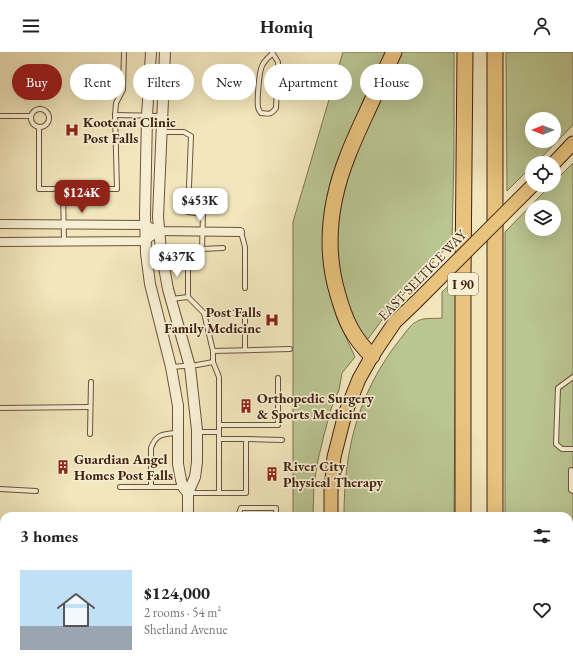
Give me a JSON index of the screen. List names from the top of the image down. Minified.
{"streets":{"highway":["I 90"],"main road":["EAST SELTICE WAY"]},"places":{"hospital":["Kootenai Clinic Post Falls","Post Falls Family Medicine"],"building":["Orthopedic Surgery & Sports Medicine","Guardian Angel Homes Post Falls","River City Physical Therapy"]},"north":"left","page":{"header":"Homiq","chip":["Buy","Rent","Filters","New","Apartment","House"],"price":["$124K","$453K","$437K"],"heading":"3 homes","list":[{"name":"$124,000","note":"2 rooms · 54 m² · Shetland Avenue"}]}}
